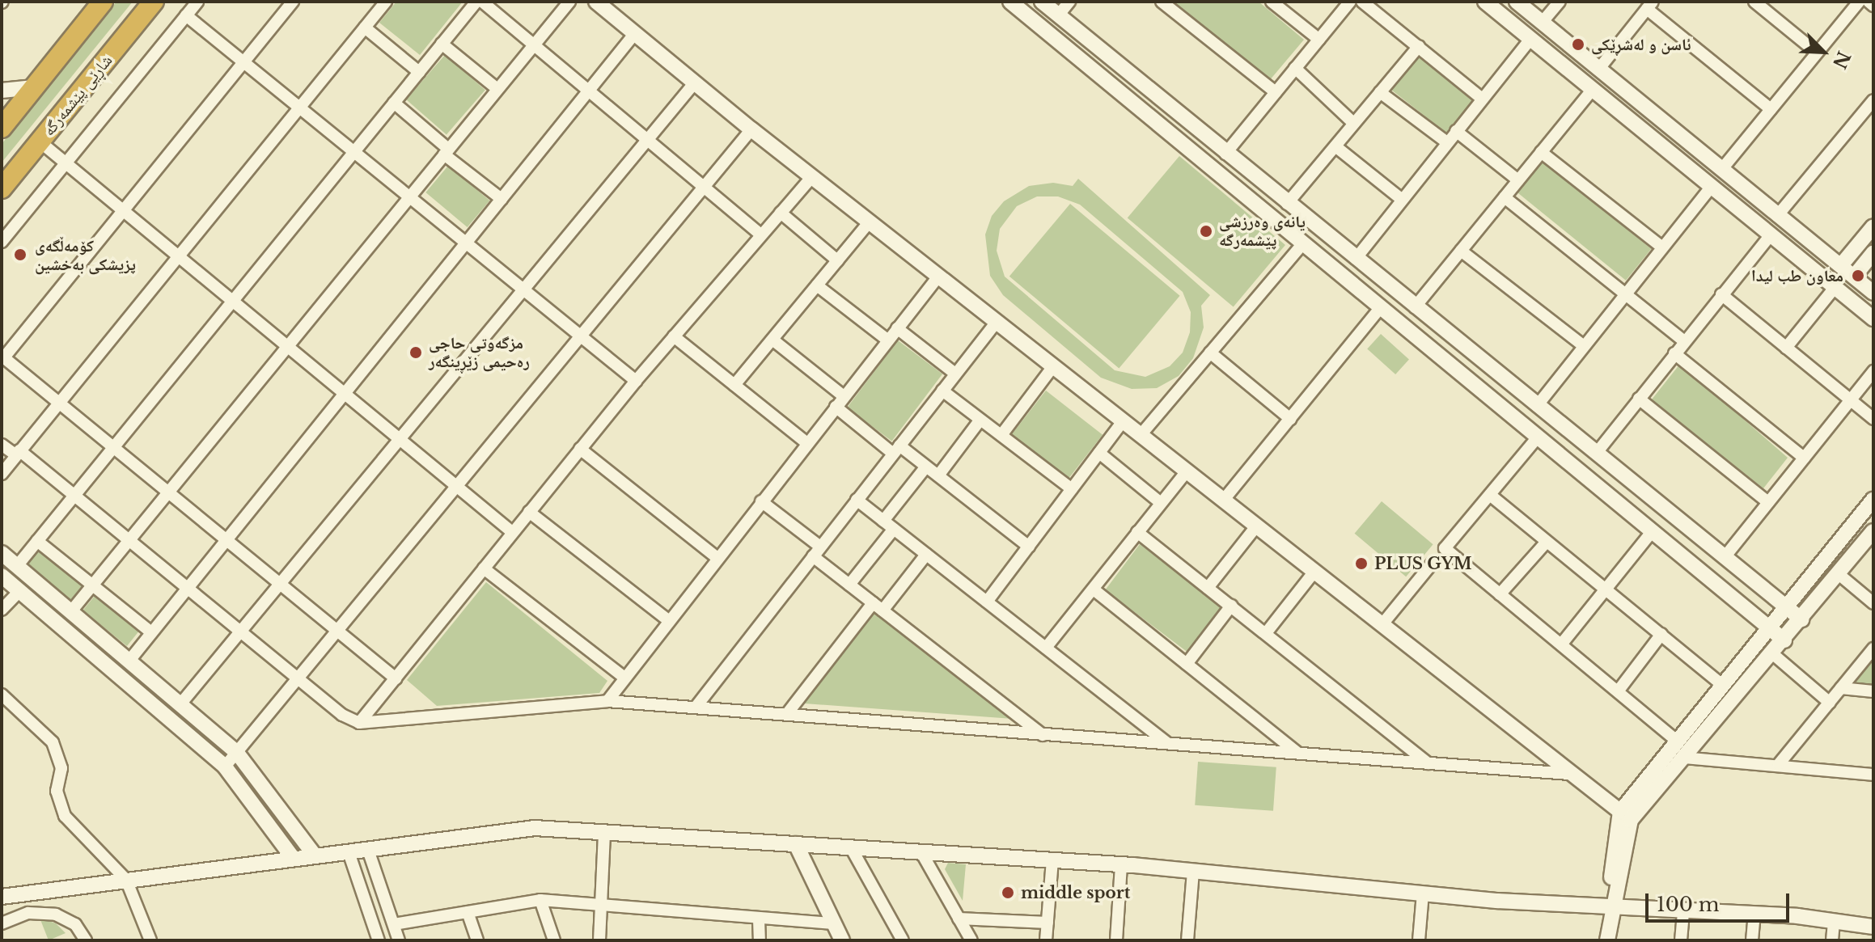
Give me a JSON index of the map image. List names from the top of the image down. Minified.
{"streets":{"highway":["شاڕێی پێشمەرگە"]},"places":["ئاسن و لەشڕێکی","یانەی وەرزشی پێشمەرگە","کۆمەڵگەی پزیشکی بەخشین","معاون طب لیدا","مزگەوتی حاجی رەحیمی زێڕینگەر","PLUS GYM","middle sport"],"scale_bar":"100 m","north":"bottom right"}
